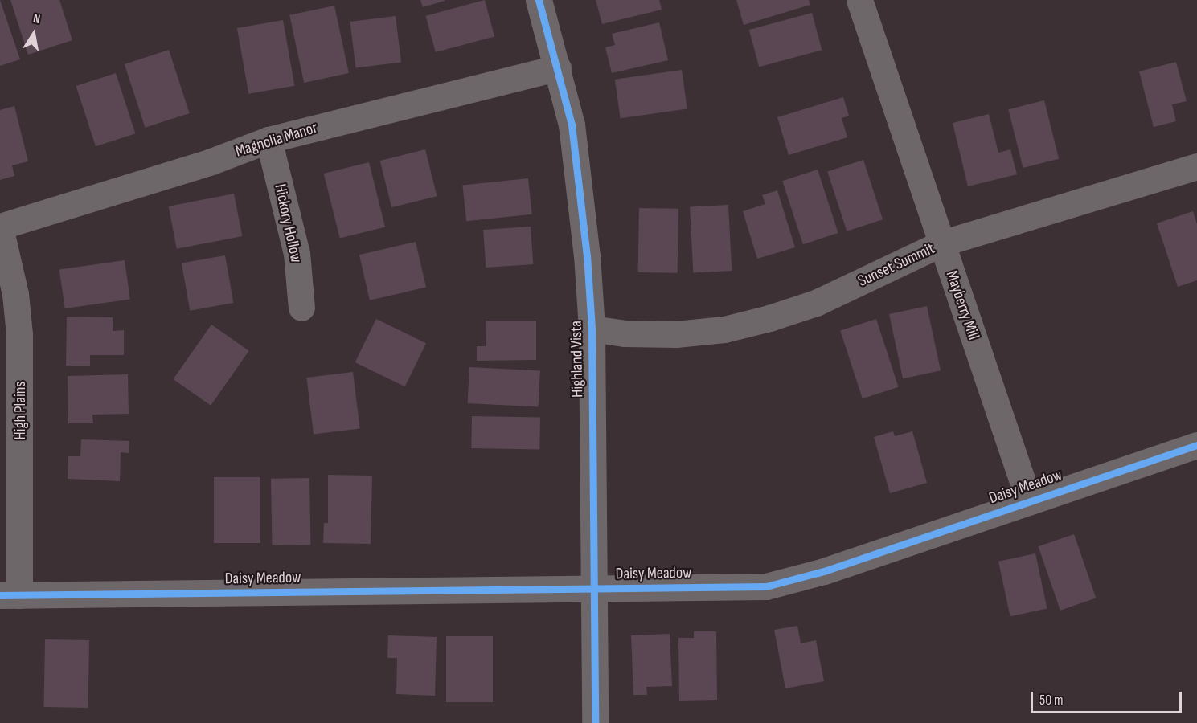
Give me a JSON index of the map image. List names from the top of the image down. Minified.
{"streets":{"street":["Magnolia Manor","Hickory Hollow","Sunset Summit","Mayberry Mill","Highland Vista","High Plains","Daisy Meadow"]},"crossings":[["Magnolia Manor","Hickory Hollow"],["Magnolia Manor","Highland Vista"],["Magnolia Manor","High Plains"],["Sunset Summit","Mayberry Mill"],["Sunset Summit","Highland Vista"],["Mayberry Mill","Daisy Meadow"],["Highland Vista","Daisy Meadow"],["High Plains","Daisy Meadow"]],"scale_bar":"50 m","north":"top"}
